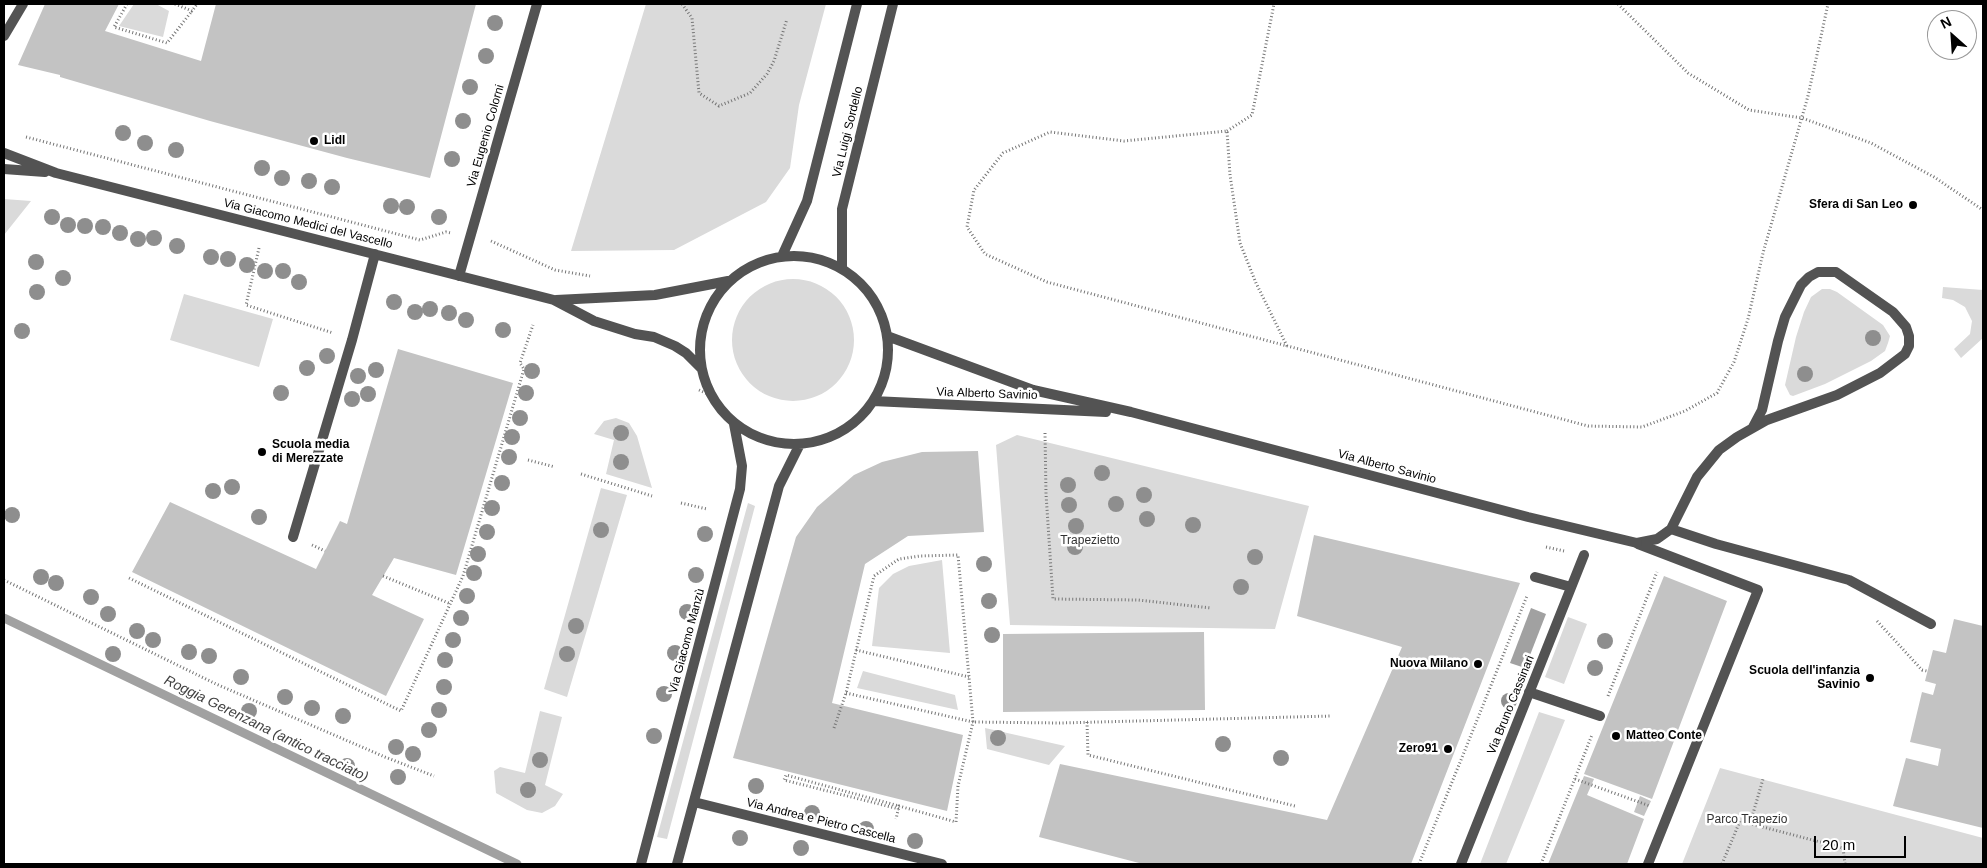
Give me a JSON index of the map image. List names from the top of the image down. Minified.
{"streets":{"street":["Via Luigi Sordello","Via Eugenio Colorni","Via Giacomo Medici del Vascello","Via Alberto Savinio","Via Giacomo Manzù","Via Bruno Cassinari","Via Andrea e Pietro Cascella"]},"crossings":[["Via Eugenio Colorni","Via Giacomo Medici del Vascello"]],"water":["Roggia Gerenzana (antico tracciato)"],"parks":["Trapezietto","Parco Trapezio"],"places":["Lidl","Sfera di San Leo","Scuola media di Merezzate","Nuova Milano","Scuola dell'infanzia Savinio","Matteo Conte","Zero91"],"scale_bar":"20 m","north":"top left"}
